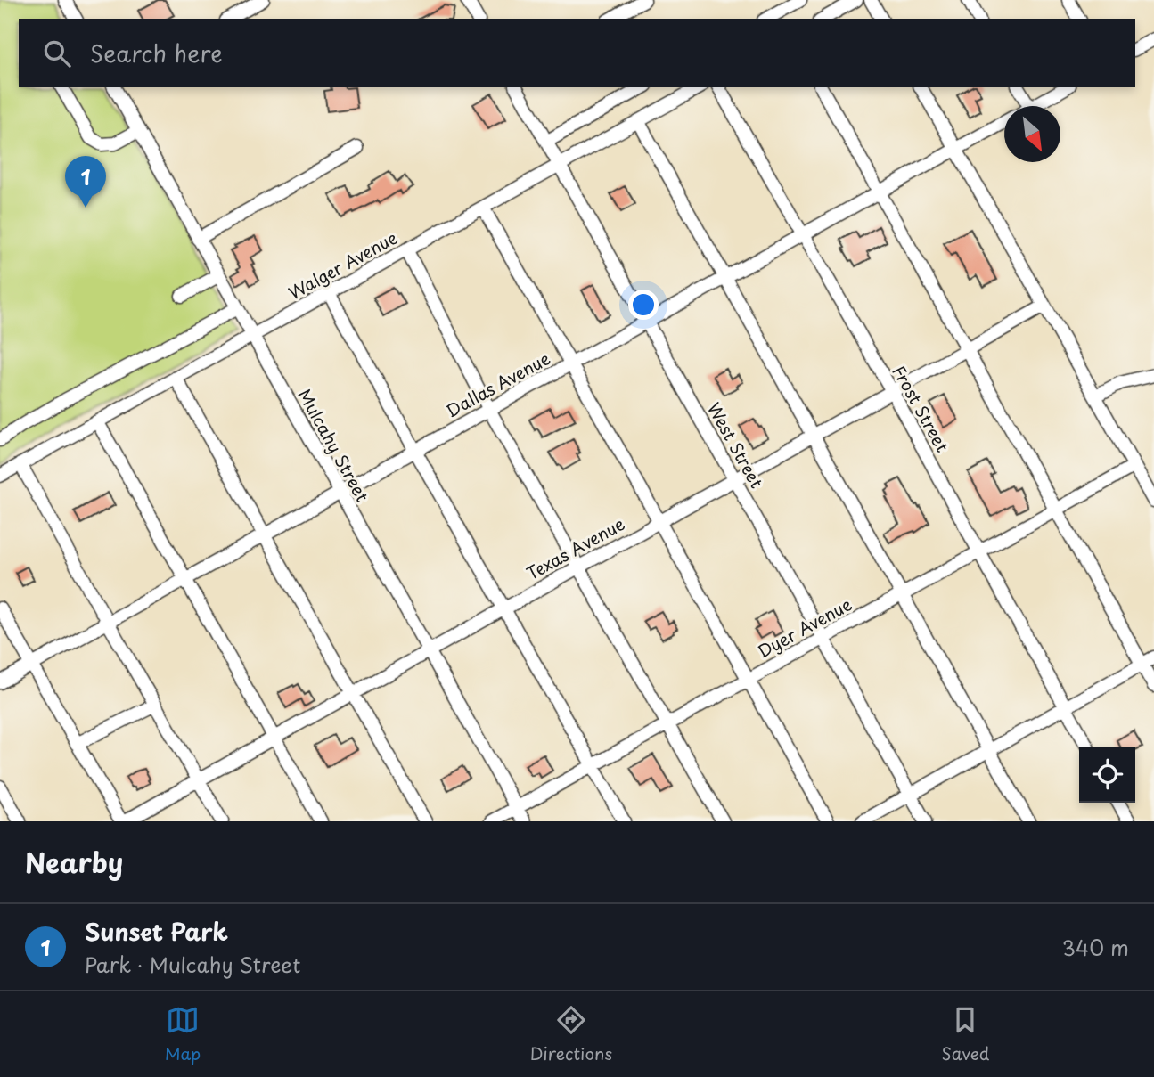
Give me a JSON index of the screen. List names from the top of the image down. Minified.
{"streets":{"street":["Walger Avenue","Dallas Avenue","Frost Street","Mulcahy Street","West Street","Texas Avenue","Dyer Avenue"]},"crossings":[["Walger Avenue","Mulcahy Street"],["Walger Avenue","West Street"],["Dallas Avenue","Frost Street"],["Dallas Avenue","Mulcahy Street"],["Dallas Avenue","West Street"],["Frost Street","Texas Avenue"],["Frost Street","Dyer Avenue"],["Mulcahy Street","Texas Avenue"],["Mulcahy Street","Dyer Avenue"],["West Street","Texas Avenue"],["West Street","Dyer Avenue"]],"north":"bottom right","page":{"search":"Search here","pins":"1","heading":"Nearby","list":[{"mark":"1","name":"Sunset Park","note":"Park · Mulcahy Street","value":"340 m"}],"nav":["Map","Directions","Saved"]}}
